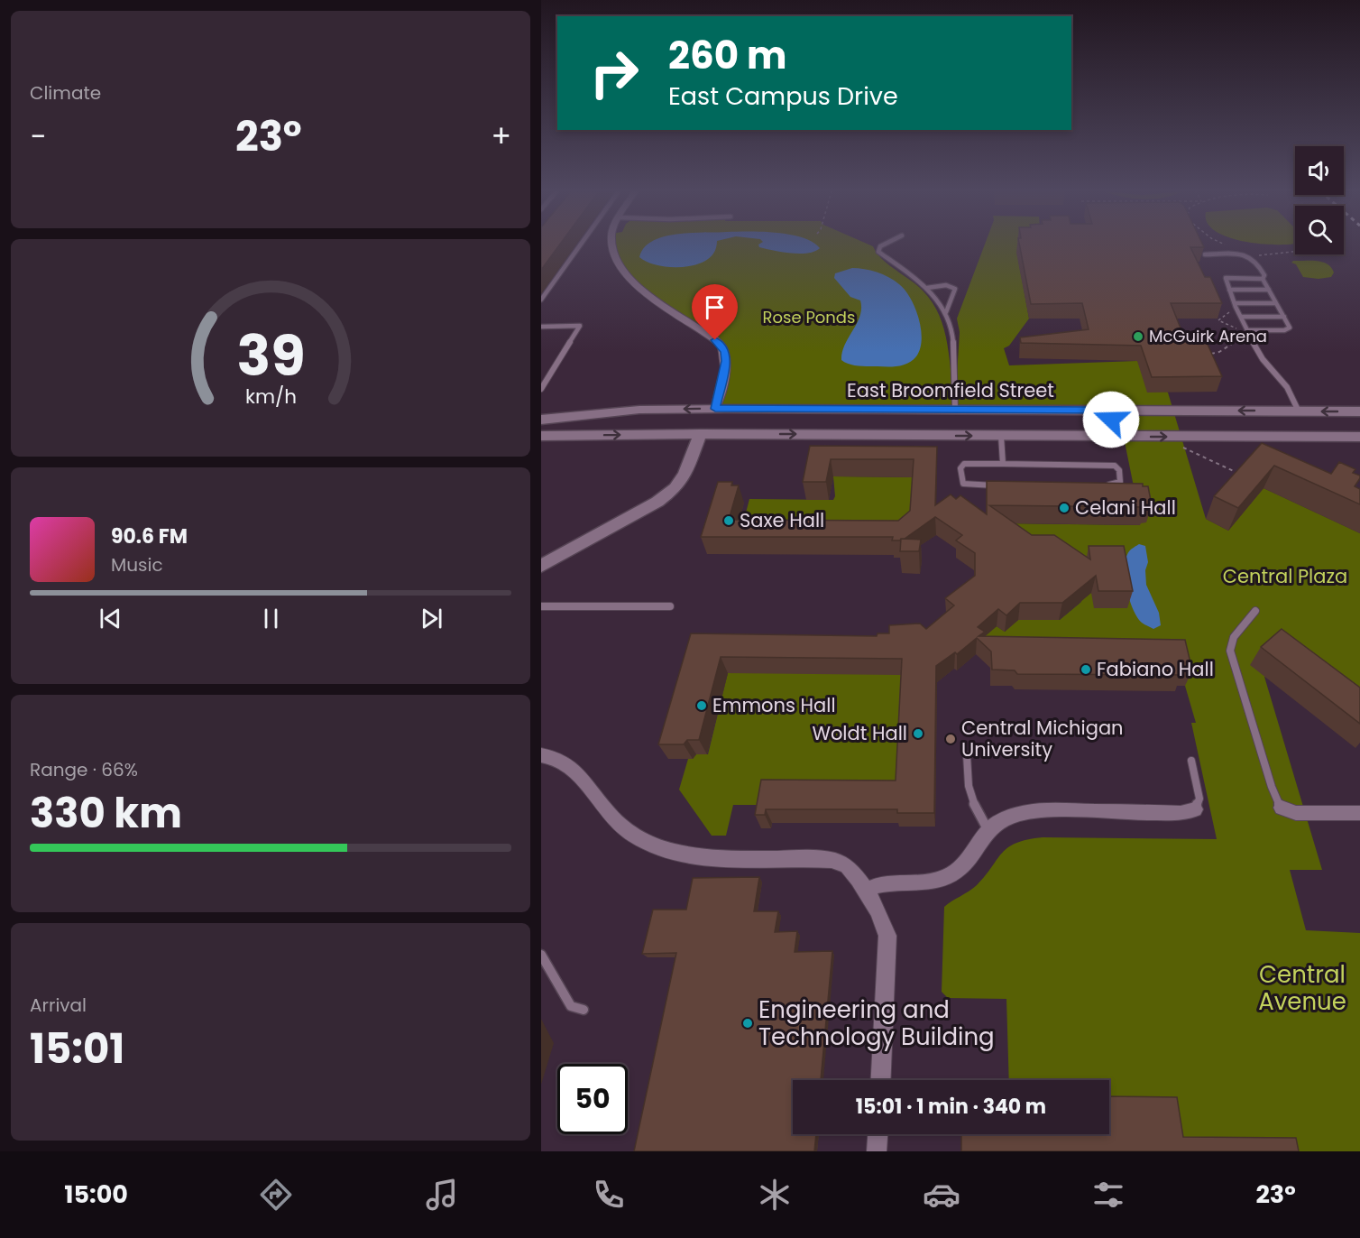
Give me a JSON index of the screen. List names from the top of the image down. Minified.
{"streets":{"main road":["East Broomfield Street"]},"parks":["Rose Ponds","Central Plaza","Central Avenue"],"places":["McGuirk Arena","Celani Hall","Saxe Hall","Fabiano Hall","Emmons Hall","Woldt Hall","Central Michigan University","Engineering and Technology Building"],"page":{"tile":["Climate",["Range · 66%","330 km"],["Arrival","15:01"]],"turn":["260 m","East Campus Drive"],"heat":["−","23°","+"],"song":["90.6 FM","Music"],"limit":"50","trip":"15:01 · 1 min · 340 m","tabs":["15:00","23°"],"gauge":["39","km/h"]}}
